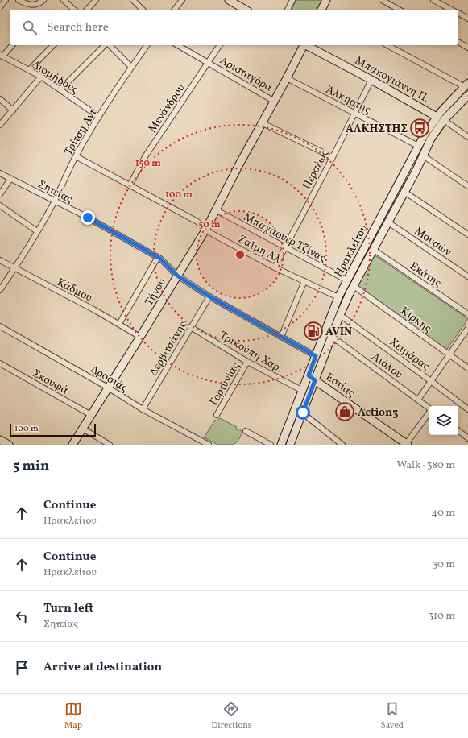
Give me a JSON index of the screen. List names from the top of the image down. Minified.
{"streets":{"main road":["Μπακογιάννη Π.","Ηρακλείτου","Τήνου","Εστίας"],"street":["Αρισταγόρα","Διομήδους","Άλκηστης","Μενάνδρου","Τρίτση Αντ.","Περσέως","Σητείας","Μπαχάουερ Τζίνας","Μουσών","Ζαΐμη Αλ.","Εκάτης","Κάδμου","Κίρκης","Δερβιτσάνης","Τρικούπη Χαρ.","Χειμάρας","Αιόλου","Δροσιάς","Σκουφά","Γορτυνίας"]},"crossings":[["Αρισταγόρα","Μενάνδρου"],["Αρισταγόρα","Τήνου"],["Διομήδους","Τρίτση Αντ."],["Μπακογιάννη Π.","Περσέως"],["Μπακογιάννη Π.","Ηρακλείτου"],["Άλκηστης","Περσέως"],["Άλκηστης","Ηρακλείτου"],["Άλκηστης","Τήνου"],["Μενάνδρου","Ζαΐμη Αλ."],["Τρίτση Αντ.","Σητείας"],["Τρίτση Αντ.","Ζαΐμη Αλ."],["Τρίτση Αντ.","Κάδμου"],["Περσέως","Μπαχάουερ Τζίνας"],["Περσέως","Ζαΐμη Αλ."],["Σητείας","Ηρακλείτου"],["Σητείας","Τήνου"],["Σητείας","Δερβιτσάνης"],["Μπαχάουερ Τζίνας","Ηρακλείτου"],["Μπαχάουερ Τζίνας","Τήνου"],["Μουσών","Ηρακλείτου"],["Ζαΐμη Αλ.","Ηρακλείτου"],["Ζαΐμη Αλ.","Τήνου"],["Ηρακλείτου","Εκάτης"],["Ηρακλείτου","Κίρκης"],["Ηρακλείτου","Τρικούπη Χαρ."],["Ηρακλείτου","Χειμάρας"],["Ηρακλείτου","Αιόλου"],["Ηρακλείτου","Εστίας"],["Κάδμου","Τήνου"],["Τήνου","Δροσιάς"],["Τήνου","Σκουφά"],["Δερβιτσάνης","Τρικούπη Χαρ."],["Δερβιτσάνης","Δροσιάς"],["Τρικούπη Χαρ.","Γορτυνίας"]],"places":{"bus stop":["ΑΛΚΗΣΤΗΣ"],"fuel station":["AVIN"],"shop":["Action3"]},"scale_bar":"100 m","page":{"search":"Search here","scale":"100 m","heading":["5 min","Walk · 380 m"],"list":[["Continue","Ηρακλείτου","40 m"],["Continue","Ηρακλείτου","30 m"],["Turn left","Σητείας","310 m"],"Arrive at destination"],"nav":["Map","Directions","Saved"]},"rings":["150 m","100 m","50 m"]}
